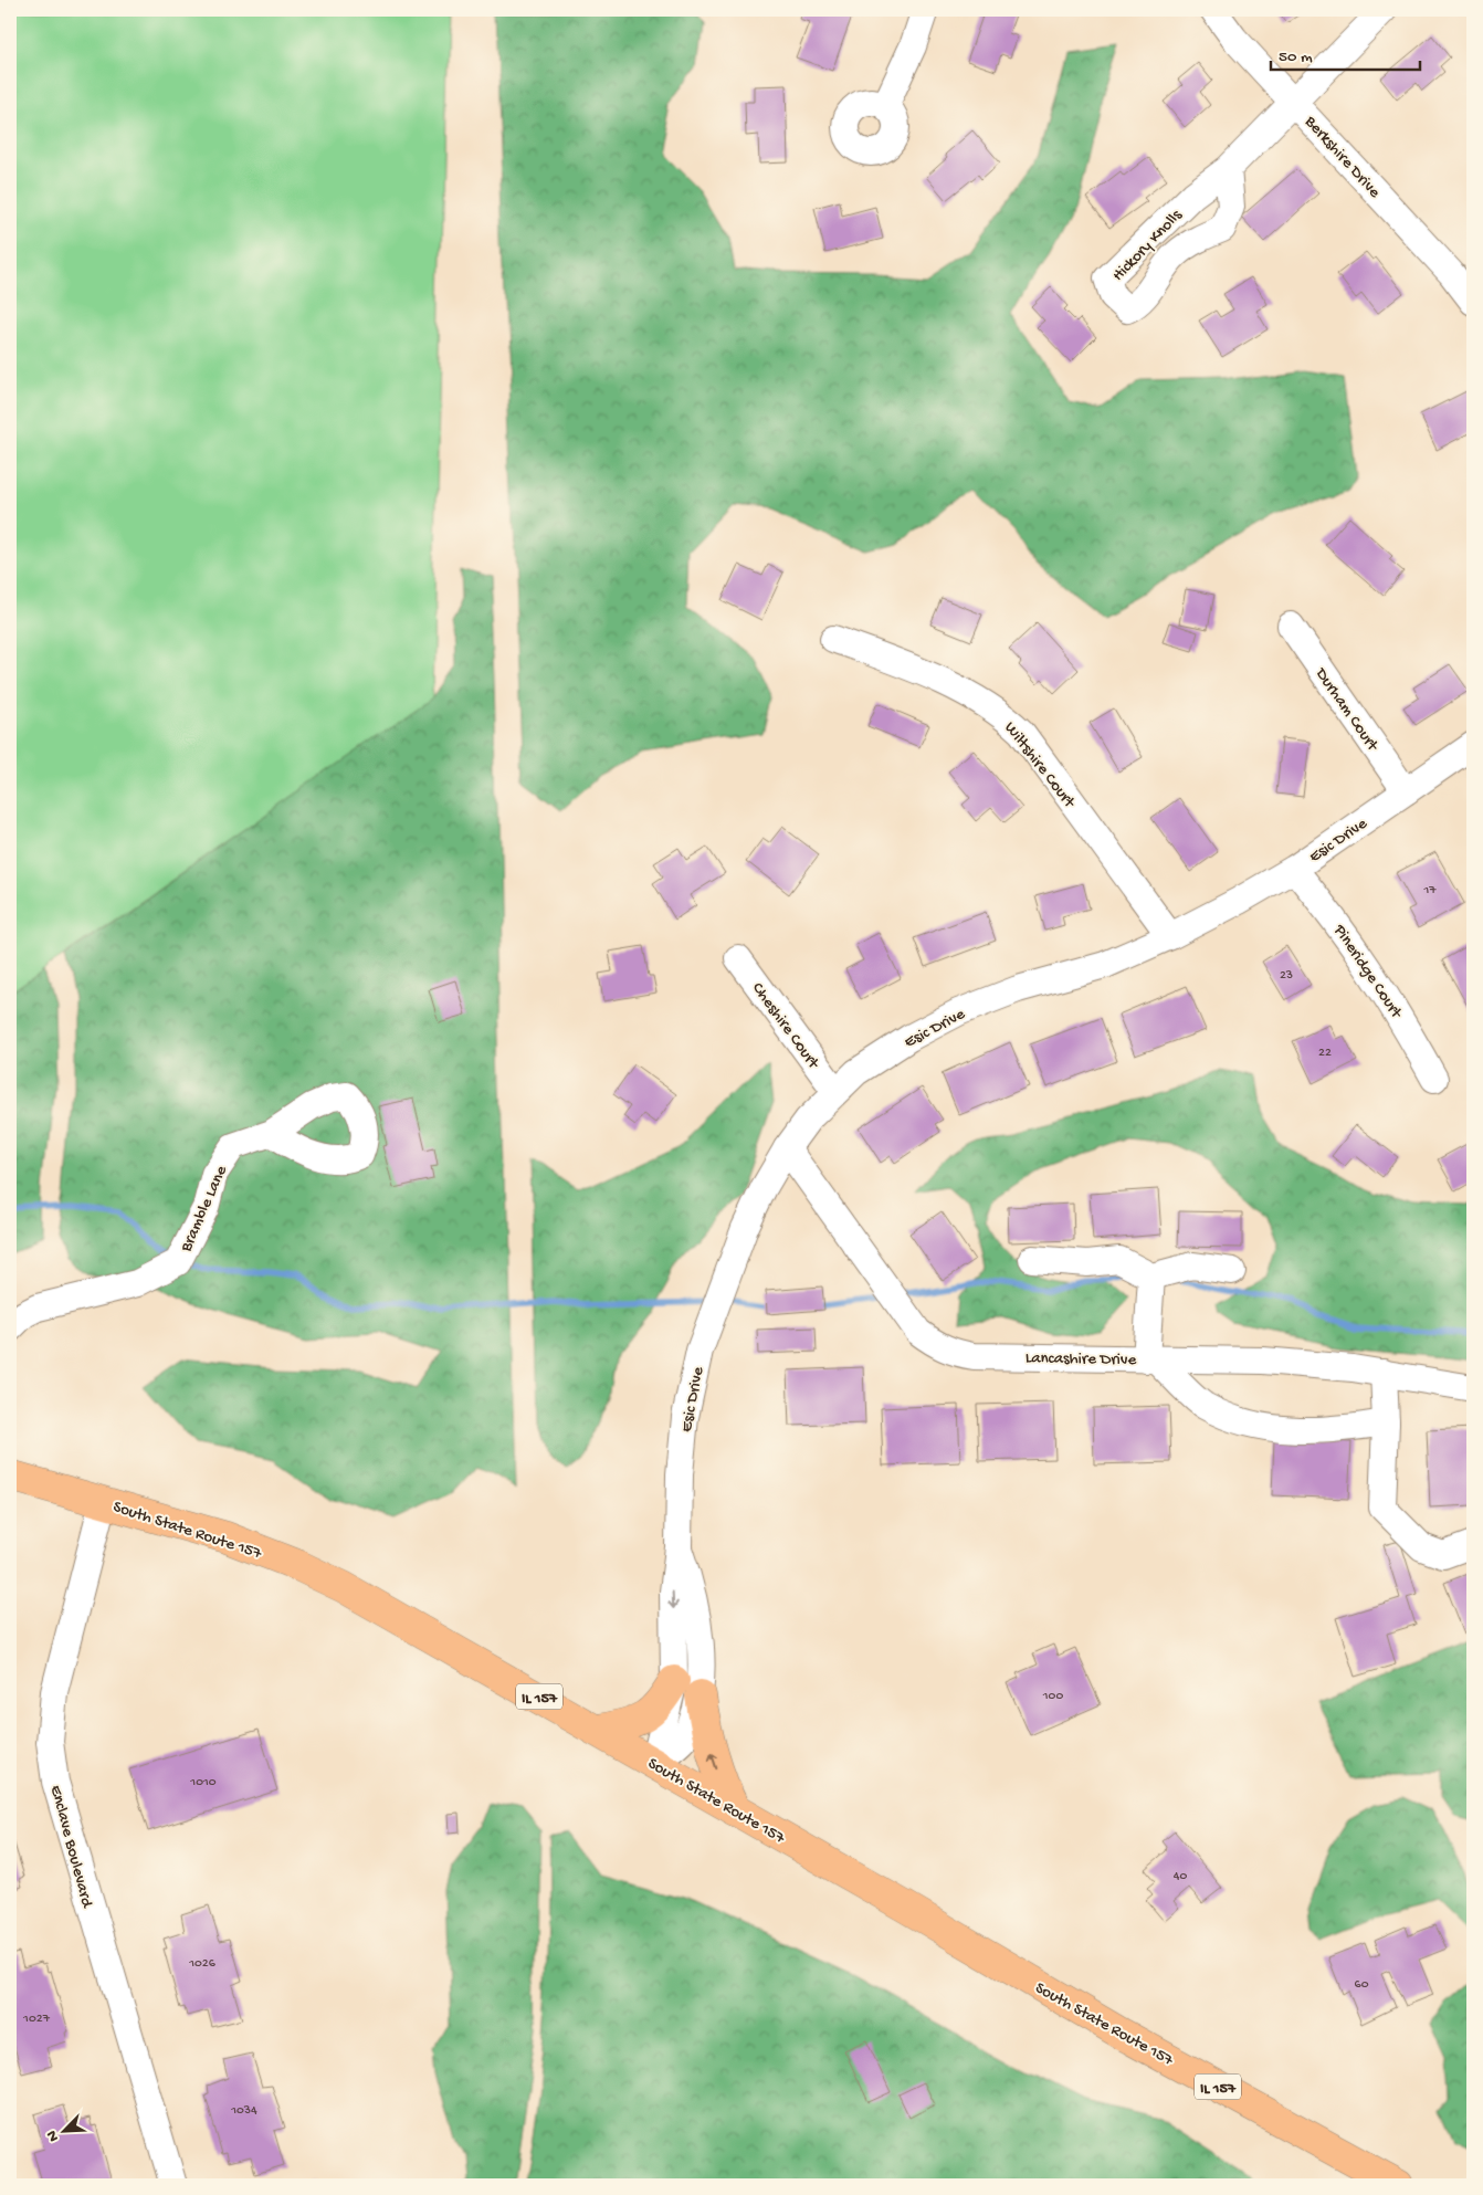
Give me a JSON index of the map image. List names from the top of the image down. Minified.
{"streets":{"main road":["South State Route 157","IL 157"],"street":["Berkshire Drive","Hickory Knolls","Durham Court","Wiltshire Court","Esic Drive","Pineridge Court","Cheshire Court","Bramble Lane","Lancashire Drive","Enclave Boulevard"]},"crossings":[["Berkshire Drive","Hickory Knolls"],["Durham Court","Esic Drive"],["Wiltshire Court","Esic Drive"],["Esic Drive","Pineridge Court"],["Esic Drive","Cheshire Court"],["Esic Drive","Lancashire Drive"],["Esic Drive","South State Route 157"],["South State Route 157","Enclave Boulevard"]],"house_numbers":["17","23","22","100","1010","40","1026","60","1027","1034"],"scale_bar":"50 m","north":"bottom left"}
